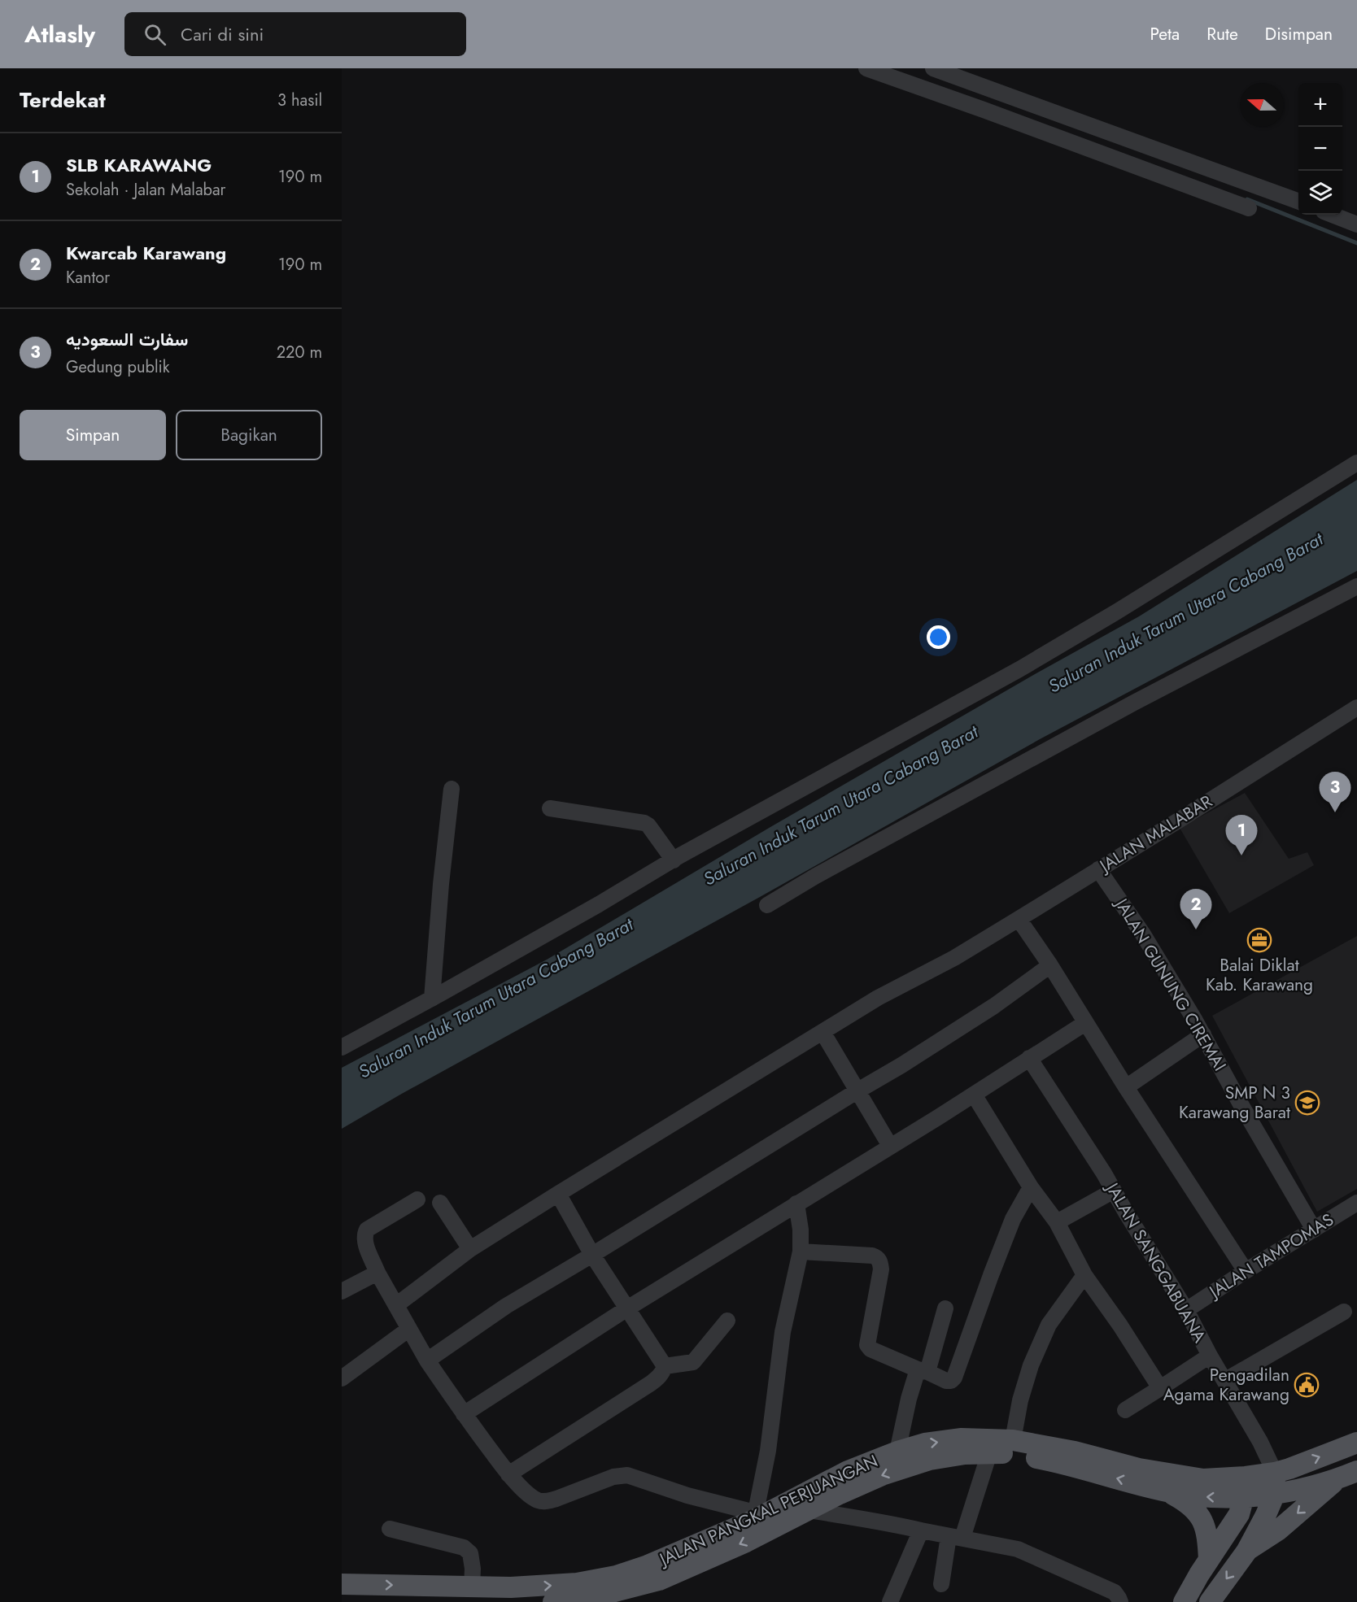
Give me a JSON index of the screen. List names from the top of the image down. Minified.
{"streets":{"main road":["JALAN PANGKAL PERJUANGAN"],"street":["JALAN MALABAR","JALAN GUNUNG CIREMAI","JALAN TAMPOMAS","JALAN SANGGABUANA"]},"crossings":[["JALAN MALABAR","JALAN GUNUNG CIREMAI"],["JALAN GUNUNG CIREMAI","JALAN TAMPOMAS"],["JALAN TAMPOMAS","JALAN SANGGABUANA"]],"water":["Saluran Induk Tarum Utara Cabang Barat"],"places":{"office":["Balai Diklat Kab. Karawang"],"school or university":["SMP N 3 Karawang Barat"],"public building":["Pengadilan Agama Karawang"]},"north":"left","page":{"header":"Atlasly","search":"Cari di sini","nav":["Peta","Rute","Disimpan"],"heading":["Terdekat","3 hasil"],"map_buttons":["+","−"],"list":[{"mark":"1","name":"SLB KARAWANG","note":"Sekolah · Jalan Malabar","value":"190 m"},{"mark":"2","name":"Kwarcab Karawang","note":"Kantor","value":"190 m"},{"mark":"3","name":"سفارت السعوديه","note":"Gedung publik","value":"220 m"}],"buttons":["Simpan","Bagikan"],"pins":["3","1","2"]}}
